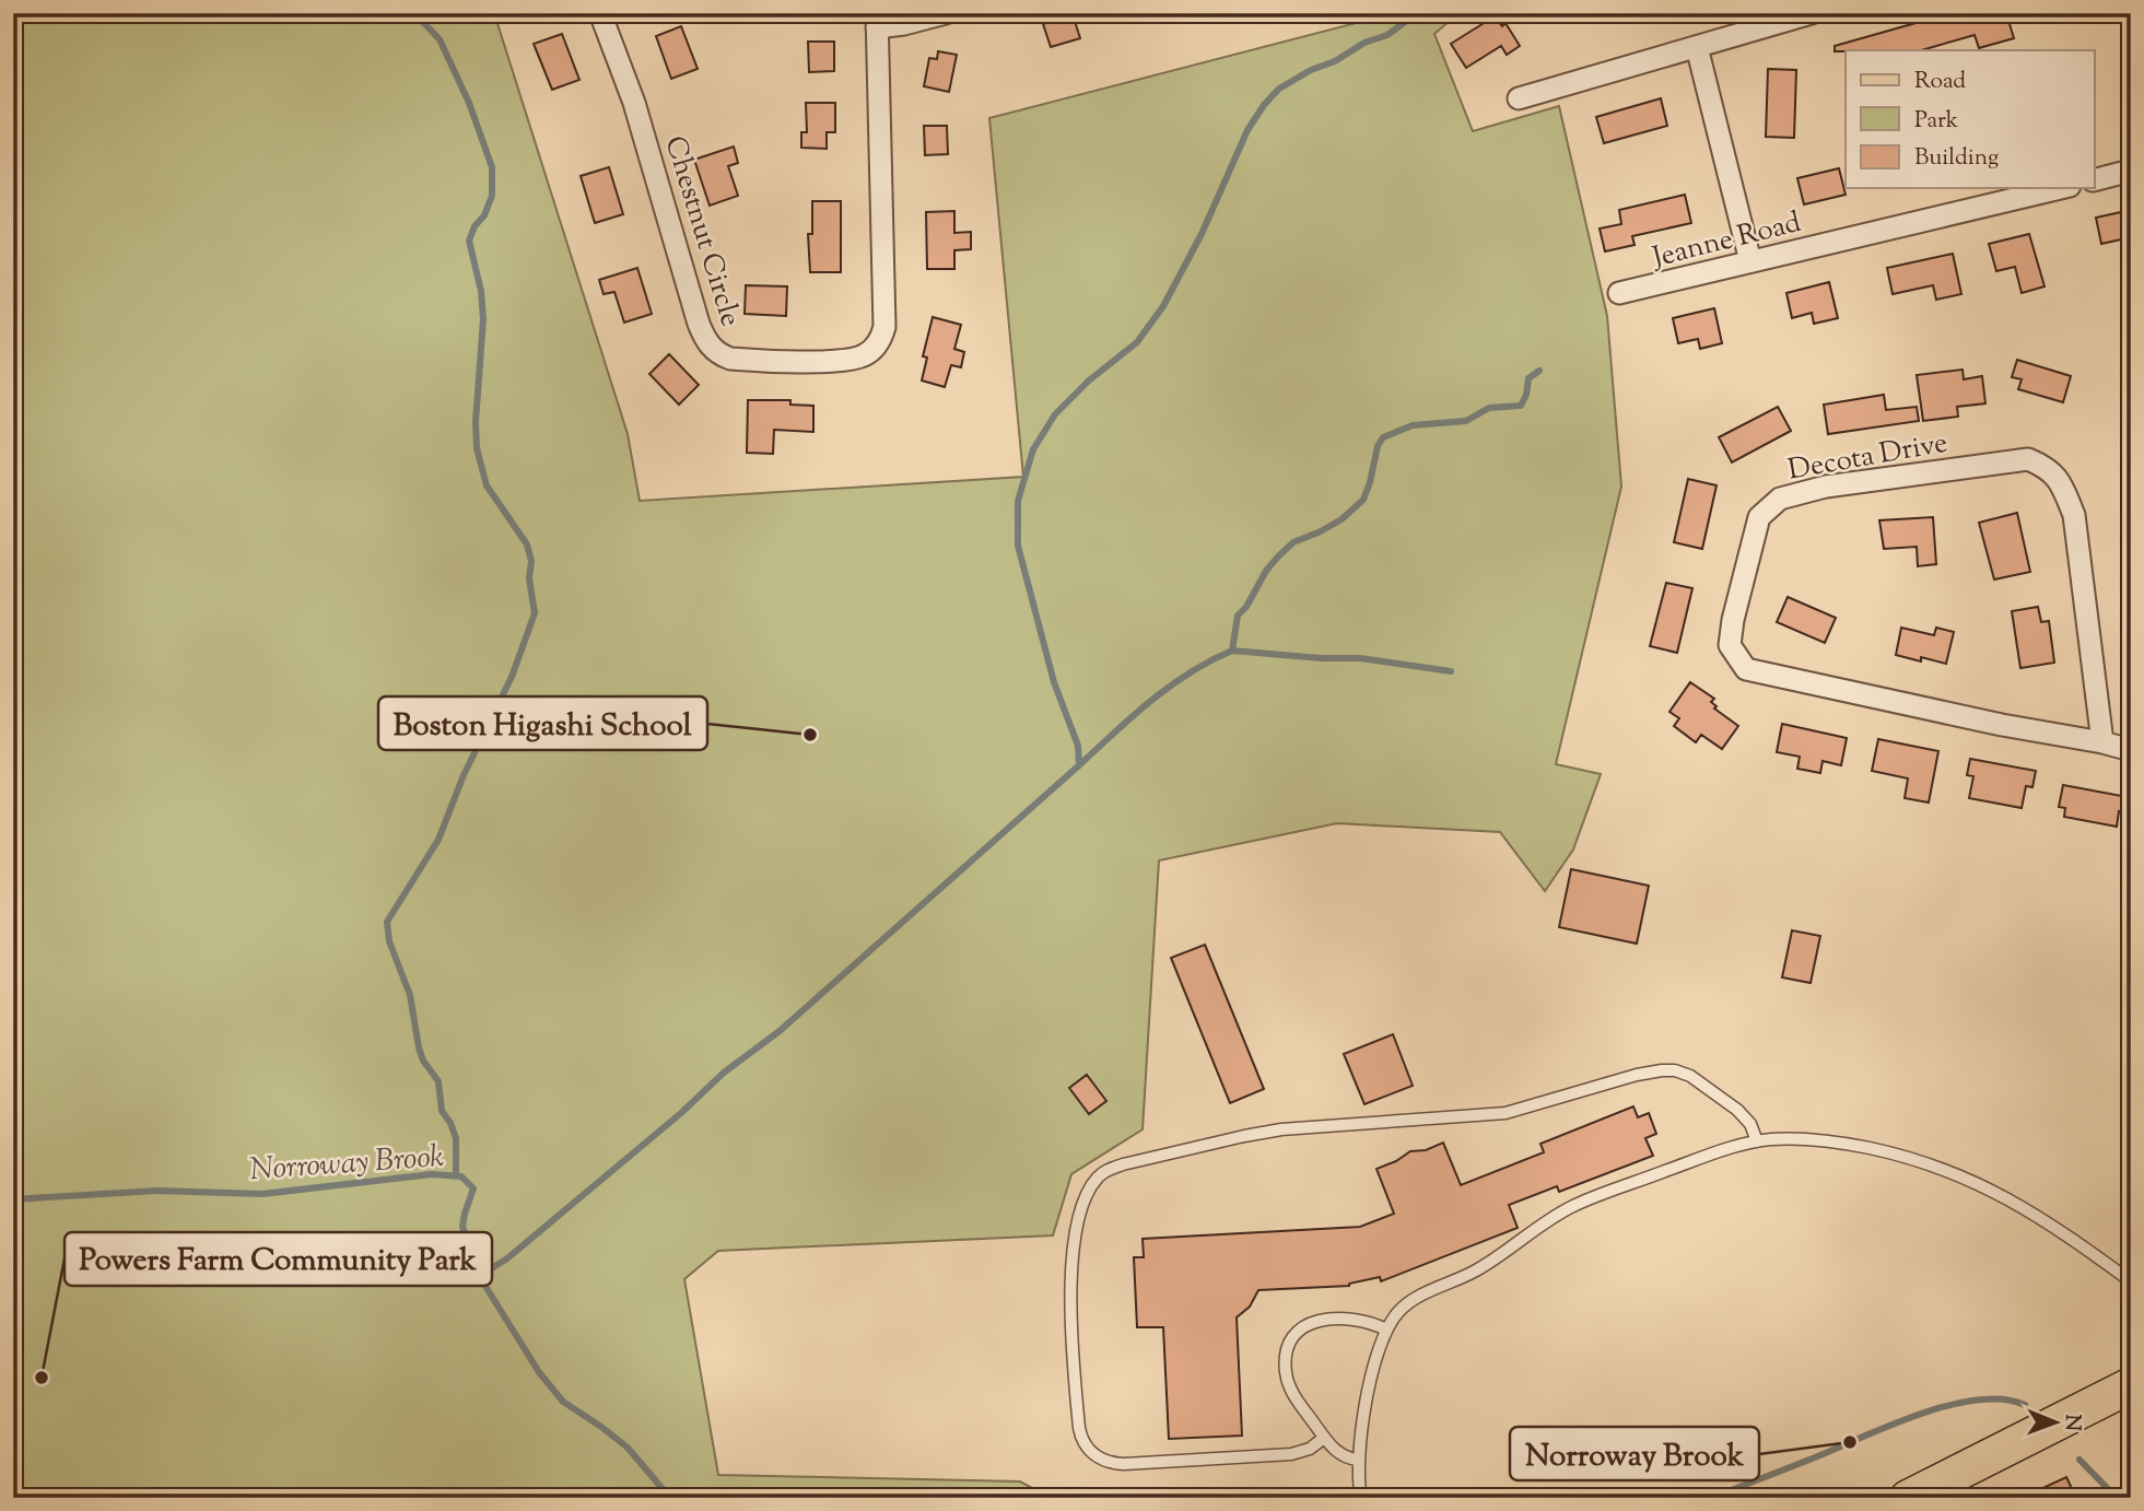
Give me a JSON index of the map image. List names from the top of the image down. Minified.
{"streets":{"street":["Chestnut Circle","Jeanne Road","Decota Drive"]},"water":["Norroway Brook"],"places":["Boston Higashi School","Powers Farm Community Park","Norroway Brook"],"legend":["Road","Park","Building"],"north":"right"}
